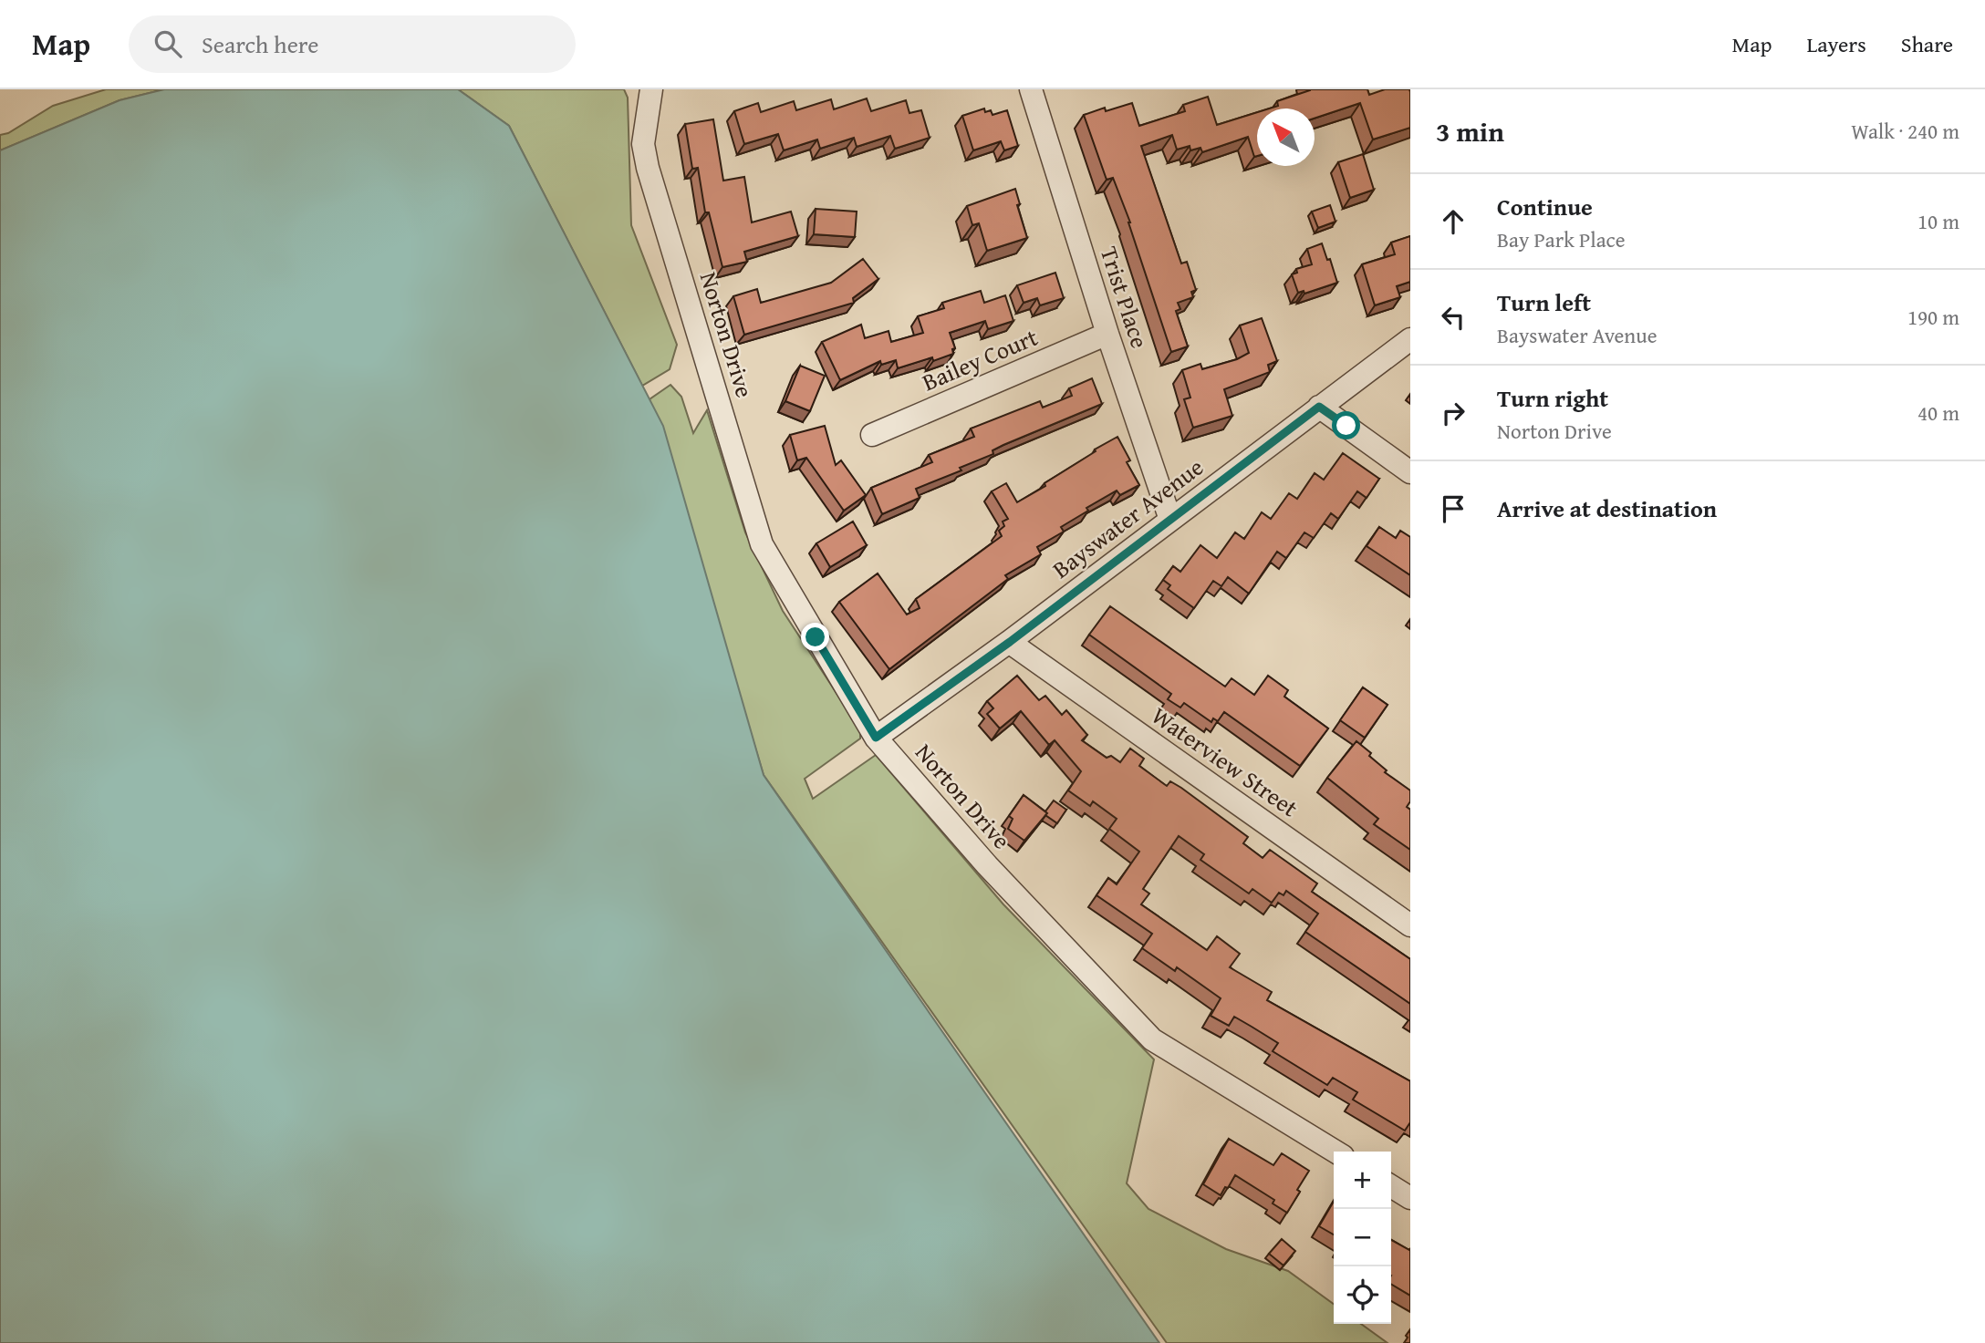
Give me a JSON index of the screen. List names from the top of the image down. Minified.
{"streets":{"street":["Trist Place","Norton Drive","Bailey Court","Bayswater Avenue","Waterview Street"]},"crossings":[["Trist Place","Bailey Court"],["Trist Place","Bayswater Avenue"],["Norton Drive","Bayswater Avenue"],["Bayswater Avenue","Waterview Street"]],"north":"top left","page":{"header":"Map","search":"Search here","nav":["Map","Layers","Share"],"heading":["3 min","Walk · 240 m"],"list":[["Continue","Bay Park Place","10 m"],["Turn left","Bayswater Avenue","190 m"],["Turn right","Norton Drive","40 m"],"Arrive at destination"],"map_buttons":["+","−"]}}
